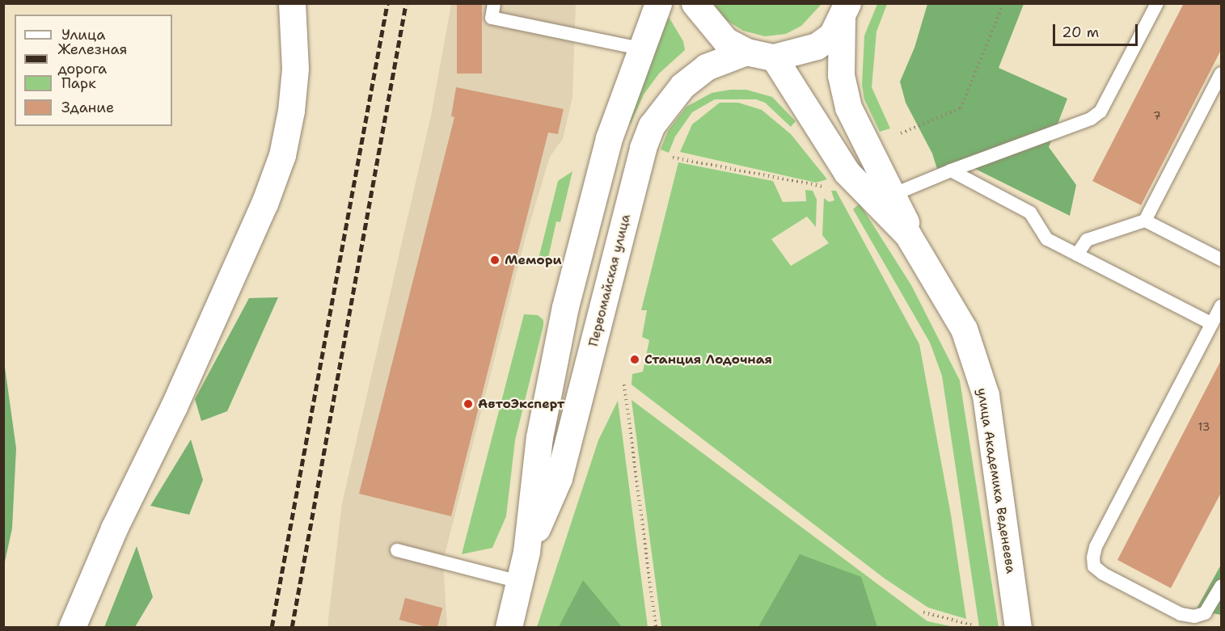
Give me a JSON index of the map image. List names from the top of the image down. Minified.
{"streets":{"main road":["Первомайская улица","улица Академика Веденеева"]},"places":["Мемори","Станция Лодочная","АвтоЭксперт"],"house_numbers":["7","13"],"legend":["Улица","Железная дорога","Парк","Здание"],"scale_bar":"20 m"}
